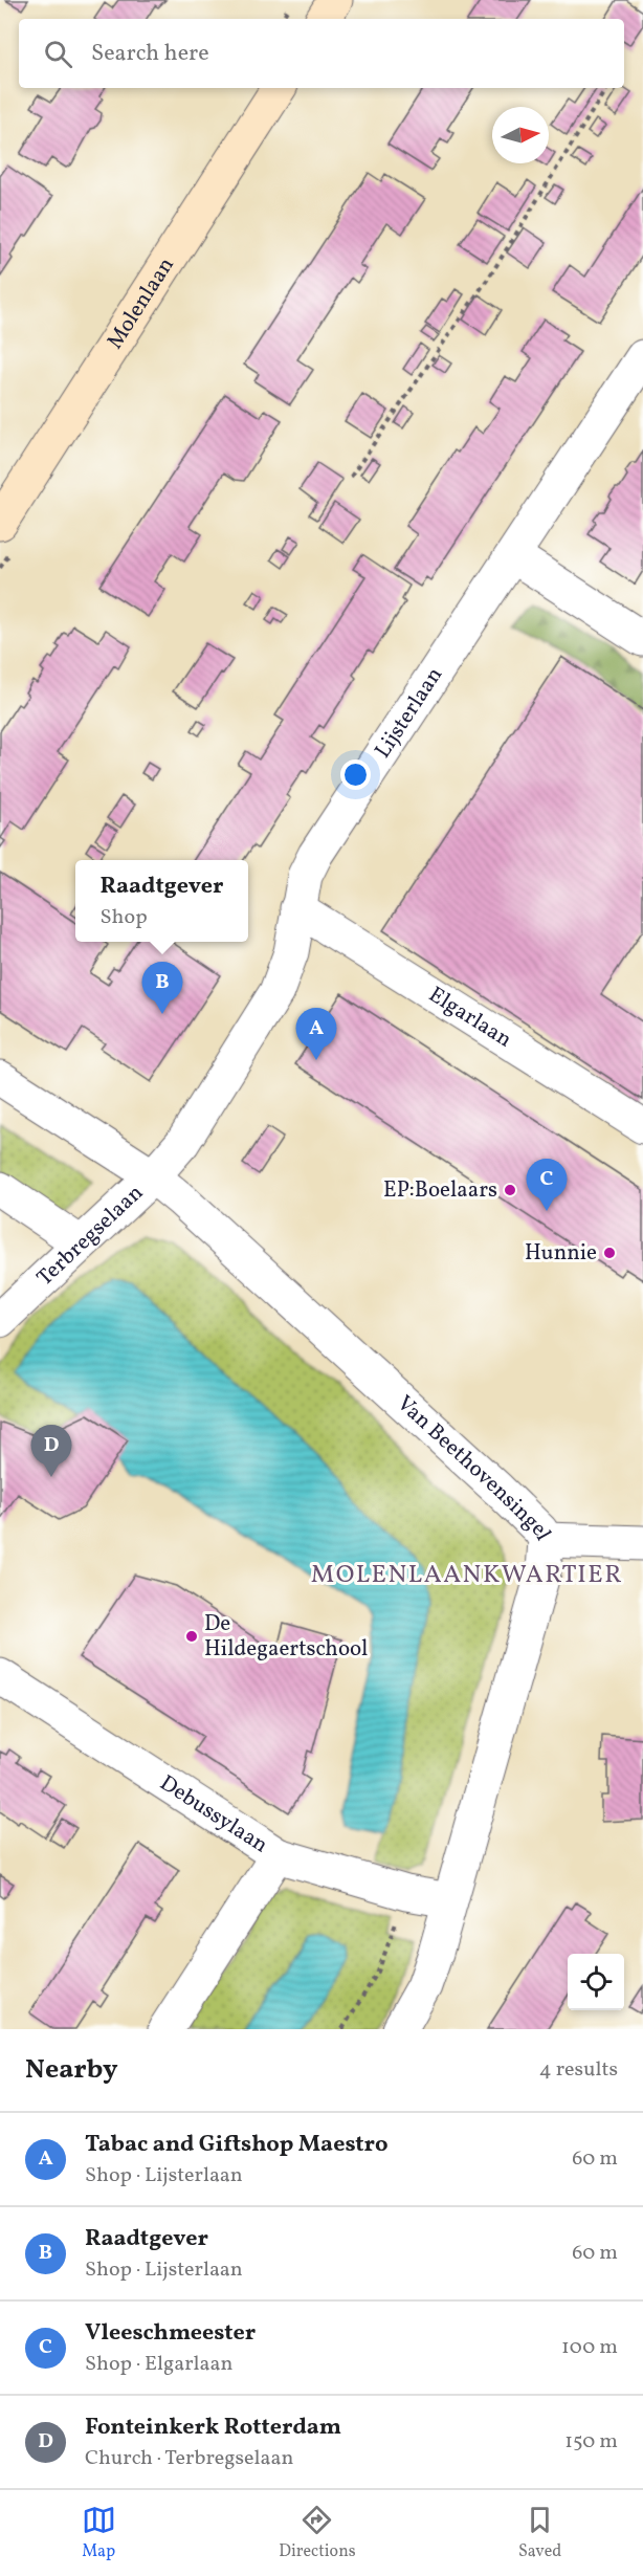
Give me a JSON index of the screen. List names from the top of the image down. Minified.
{"streets":{"main road":["Molenlaan"],"street":["Lijsterlaan","Elgarlaan","Terbregselaan","Van Beethovensingel","Debussylaan"]},"crossings":[["Lijsterlaan","Elgarlaan"],["Lijsterlaan","Terbregselaan"],["Lijsterlaan","Van Beethovensingel"],["Terbregselaan","Van Beethovensingel"],["Van Beethovensingel","Debussylaan"]],"districts":["MOLENLAANKWARTIER"],"places":["EP:Boelaars","Hunnie","De Hildegaertschool"],"north":"right","page":{"search":"Search here","popup":["Raadtgever","Shop"],"pins":["B","A","C","D"],"heading":["Nearby","4 results"],"list":[{"mark":"A","name":"Tabac and Giftshop Maestro","note":"Shop · Lijsterlaan","value":"60 m"},{"mark":"B","name":"Raadtgever","note":"Shop · Lijsterlaan","value":"60 m"},{"mark":"C","name":"Vleeschmeester","note":"Shop · Elgarlaan","value":"100 m"},{"mark":"D","name":"Fonteinkerk Rotterdam","note":"Church · Terbregselaan","value":"150 m"}],"nav":["Map","Directions","Saved"]}}
